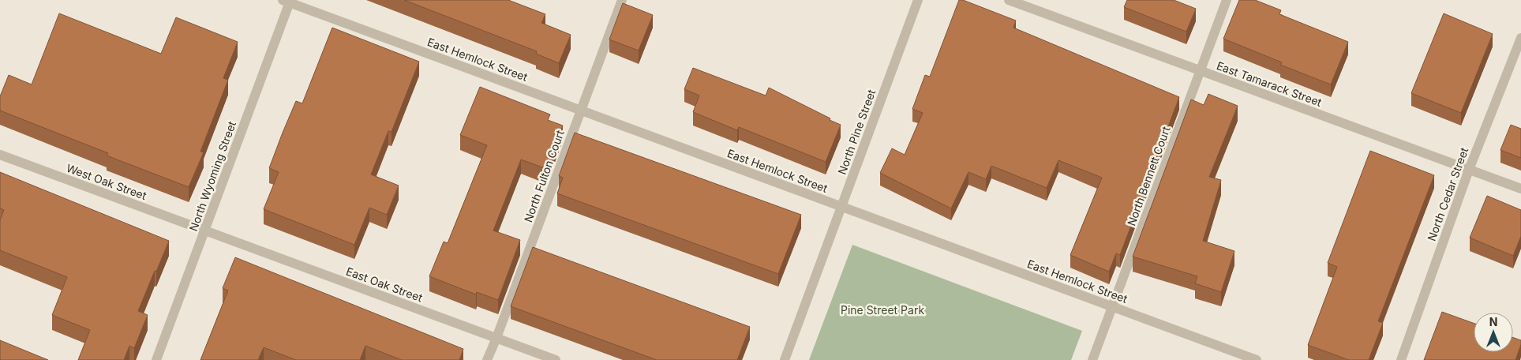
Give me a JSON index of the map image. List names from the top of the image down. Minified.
{"streets":{"street":["East Hemlock Street","East Tamarack Street","North Pine Street","North Wyoming Street","North Fulton Court","North Bennett Court","West Oak Street","North Cedar Street","East Oak Street"]},"crossings":[["East Hemlock Street","North Pine Street"],["East Hemlock Street","North Wyoming Street"],["East Hemlock Street","North Fulton Court"],["East Hemlock Street","North Bennett Court"],["East Tamarack Street","North Bennett Court"],["East Tamarack Street","North Cedar Street"],["North Wyoming Street","West Oak Street"],["North Wyoming Street","East Oak Street"],["North Fulton Court","East Oak Street"],["West Oak Street","East Oak Street"]],"parks":["Pine Street Park"],"north":"top"}
